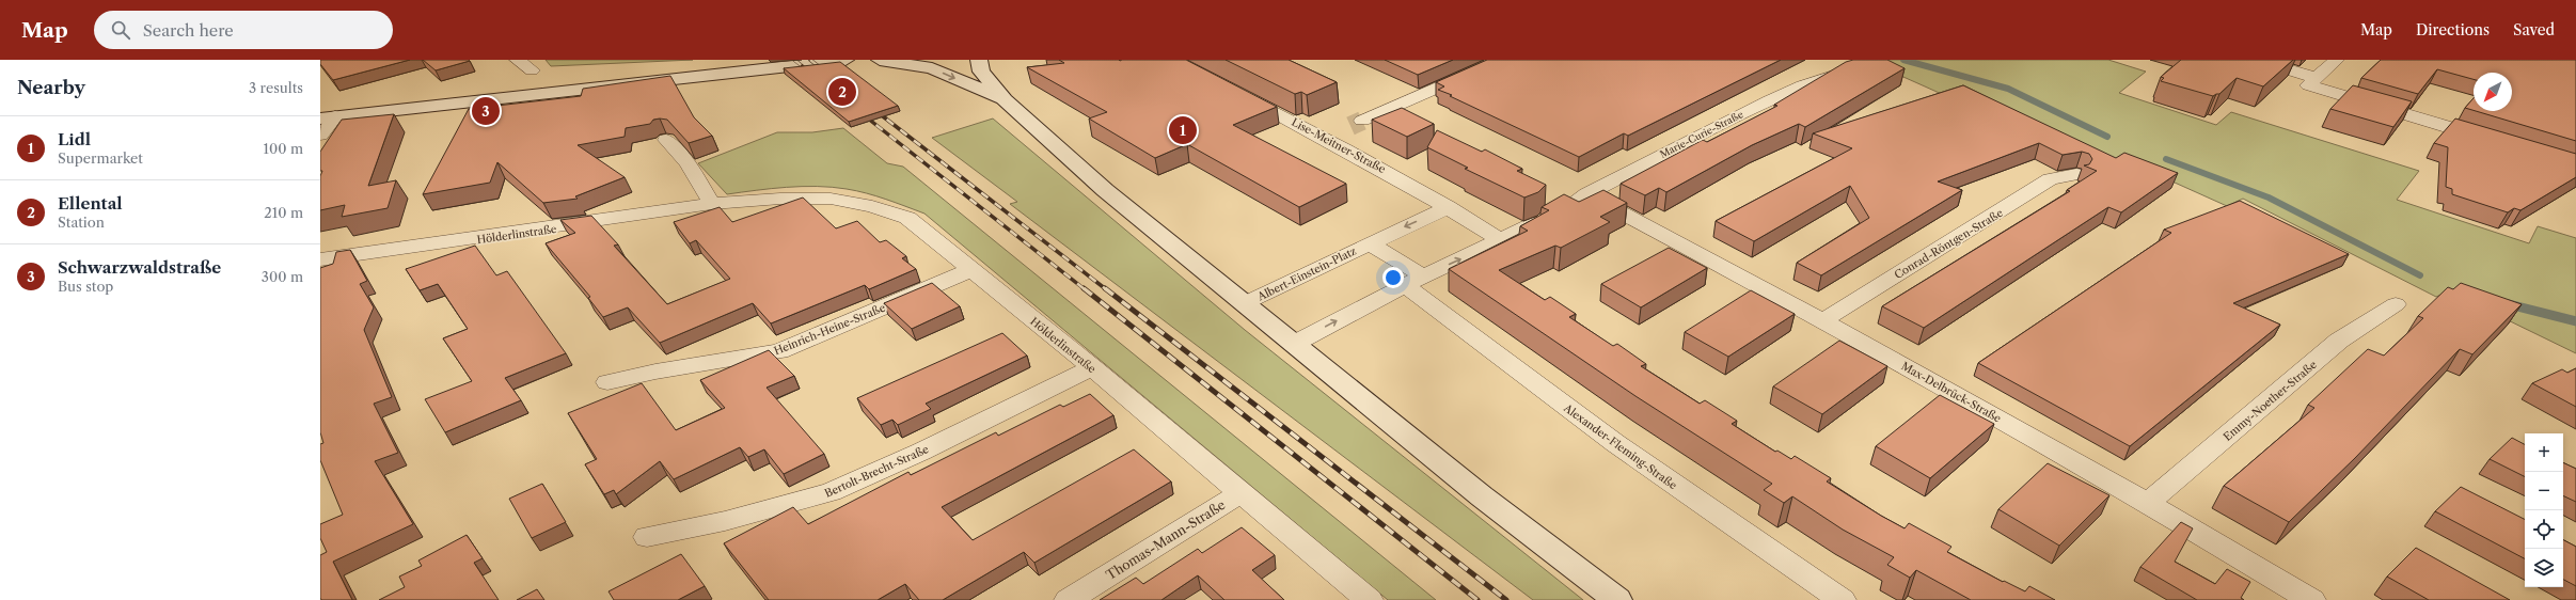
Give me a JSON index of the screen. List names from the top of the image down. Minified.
{"streets":{"street":["Marie-Curie-Straße","Lise-Meitner-Straße","Hölderlinstraße","Conrad-Röntgen-Straße","Albert-Einstein-Platz","Heinrich-Heine-Straße","Max-Delbrück-Straße","Emmy-Noether-Straße","Alexander-Fleming-Straße","Bertolt-Brecht-Straße","Thomas-Mann-Straße"]},"crossings":[["Marie-Curie-Straße","Lise-Meitner-Straße"],["Marie-Curie-Straße","Max-Delbrück-Straße"],["Lise-Meitner-Straße","Albert-Einstein-Platz"],["Hölderlinstraße","Heinrich-Heine-Straße"],["Hölderlinstraße","Bertolt-Brecht-Straße"],["Hölderlinstraße","Thomas-Mann-Straße"],["Conrad-Röntgen-Straße","Max-Delbrück-Straße"],["Albert-Einstein-Platz","Alexander-Fleming-Straße"],["Max-Delbrück-Straße","Emmy-Noether-Straße"]],"north":"bottom left","page":{"header":"Map","search":"Search here","nav":["Map","Directions","Saved"],"heading":["Nearby","3 results"],"pins":["2","3","1"],"list":[{"mark":"1","name":"Lidl","note":"Supermarket","value":"100 m"},{"mark":"2","name":"Ellental","note":"Station","value":"210 m"},{"mark":"3","name":"Schwarzwaldstraße","note":"Bus stop","value":"300 m"}],"map_buttons":["+","−"]}}
